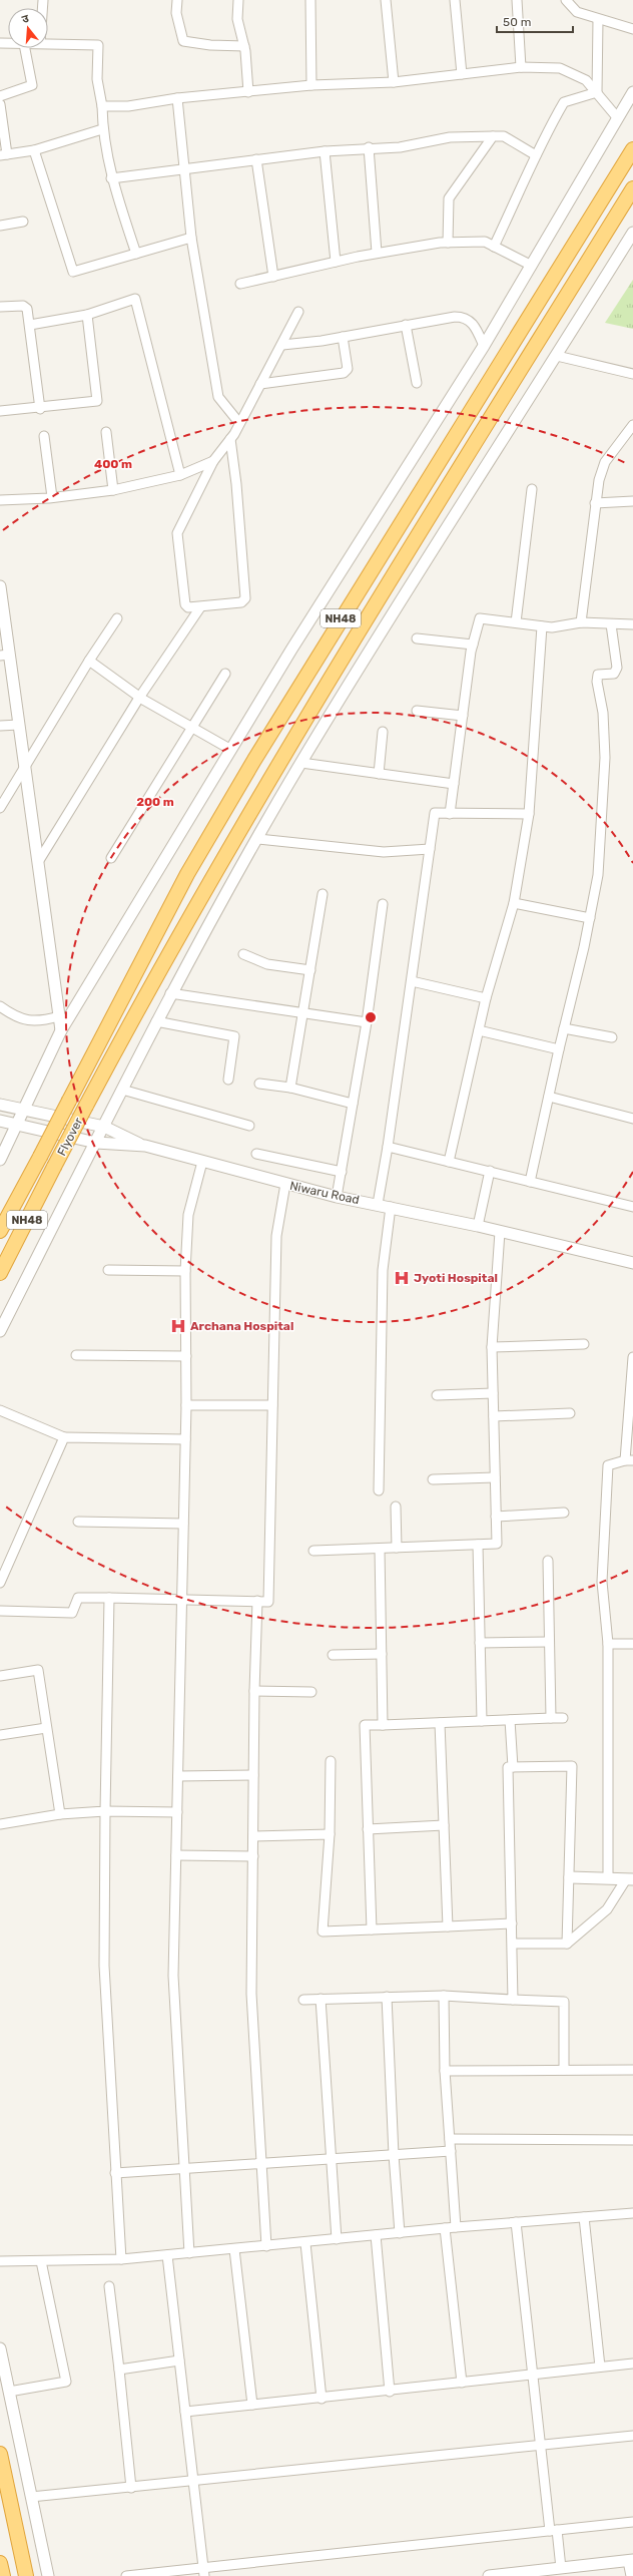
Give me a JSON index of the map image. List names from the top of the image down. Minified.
{"streets":{"highway":["NH48","Flyover"],"street":["Niwaru Road"]},"places":{"hospital":["Jyoti Hospital","Archana Hospital"]},"scale_bar":"50 m","north":"top","rings":["400 m","200 m"]}
